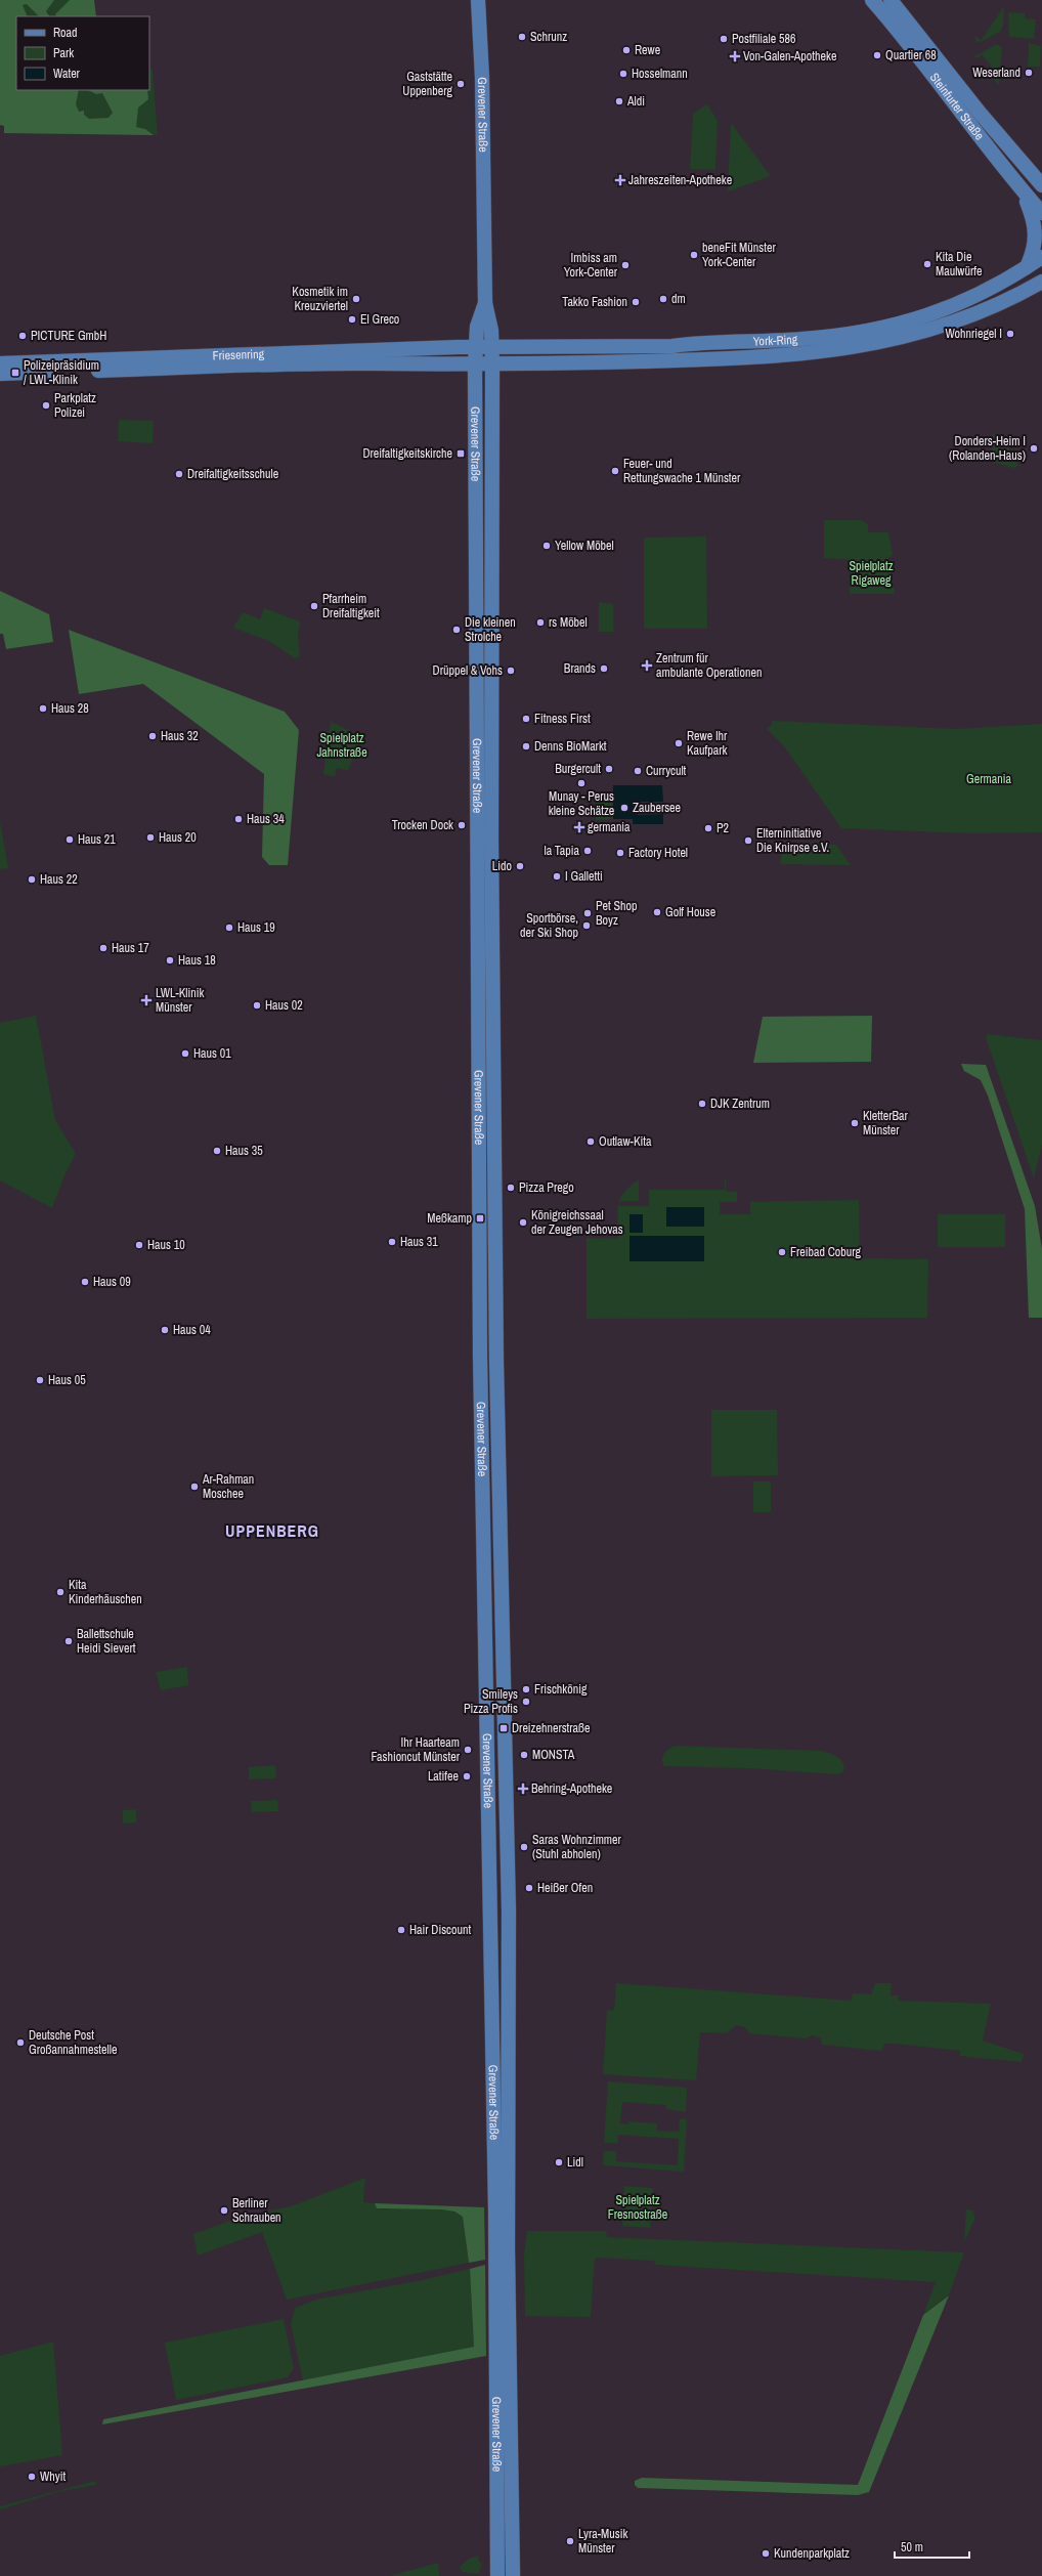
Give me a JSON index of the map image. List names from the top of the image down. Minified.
{"streets":{"main road":["Steinfurter Straße","Grevener Straße","York-Ring","Friesenring"]},"crossings":[["Grevener Straße","York-Ring"],["Grevener Straße","Friesenring"],["York-Ring","Friesenring"]],"districts":["UPPENBERG"],"parks":["Spielplatz Rigaweg","Spielplatz Jahnstraße","Germania","Spielplatz Fresnostraße"],"places":{"other":["Schrunz","Postfiliale 586","Rewe","Quartier 68","Weserland","Hosselmann","Gaststätte Uppenberg","Aldi","beneFit Münster York-Center","Kita Die Maulwürfe","Imbiss am York-Center","Kosmetik im Kreuzviertel","dm","Takko Fashion","El Greco","Wohnriegel I","PICTURE GmbH","Parkplatz Polizei","Donders-Heim I (Rolanden-Haus)","Feuer- und Rettungswache 1 Münster","Dreifaltigkeitsschule","Yellow Möbel","Pfarrheim Dreifaltigkeit","rs Möbel","Die kleinen Strolche","Brands","Drüppel & Vohs","Haus 28","Fitness First","Haus 32","Rewe Ihr Kaufpark","Denns BioMarkt","Burgercult","Currycult","Munay - Perus kleine Schätze","Zaubersee","Haus 34","Trocken Dock","P2","Haus 20","Haus 21","Elterninitiative Die Knirpse e.V.","la Tapia","Factory Hotel","Lido","I Galletti","Haus 22","Golf House","Pet Shop Boyz","Sportbörse, der Ski Shop","Haus 19","Haus 17","Haus 18","Haus 02","Haus 01","DJK Zentrum","KletterBar Münster","Outlaw-Kita","Haus 35","Pizza Prego","Königreichssaal der Zeugen Jehovas","Haus 31","Haus 10","Freibad Coburg","Haus 09","Haus 04","Haus 05","Ar-Rahman Moschee","Kita Kinderhäuschen","Ballettschule Heidi Sievert","Frischkönig","Smileys Pizza Profis","Ihr Haarteam Fashioncut Münster","MONSTA","Latifee","Saras Wohnzimmer (Stuhl abholen)","Heißer Ofen","Hair Discount","Deutsche Post Großannahmestelle","Lidl","Berliner Schrauben","Whyit","Lyra-Musik Münster","Kundenparkplatz"],"health":["Von-Galen-Apotheke","Jahreszeiten-Apotheke","Zentrum für ambulante Operationen","germania","LWL-Klinik Münster","Behring-Apotheke"],"transit":["Polizeipräsidium / LWL-Klinik","Dreifaltigkeitskirche","Meßkamp","Dreizehnerstraße"]},"legend":["Road","Park","Water"],"scale_bar":"50 m"}
